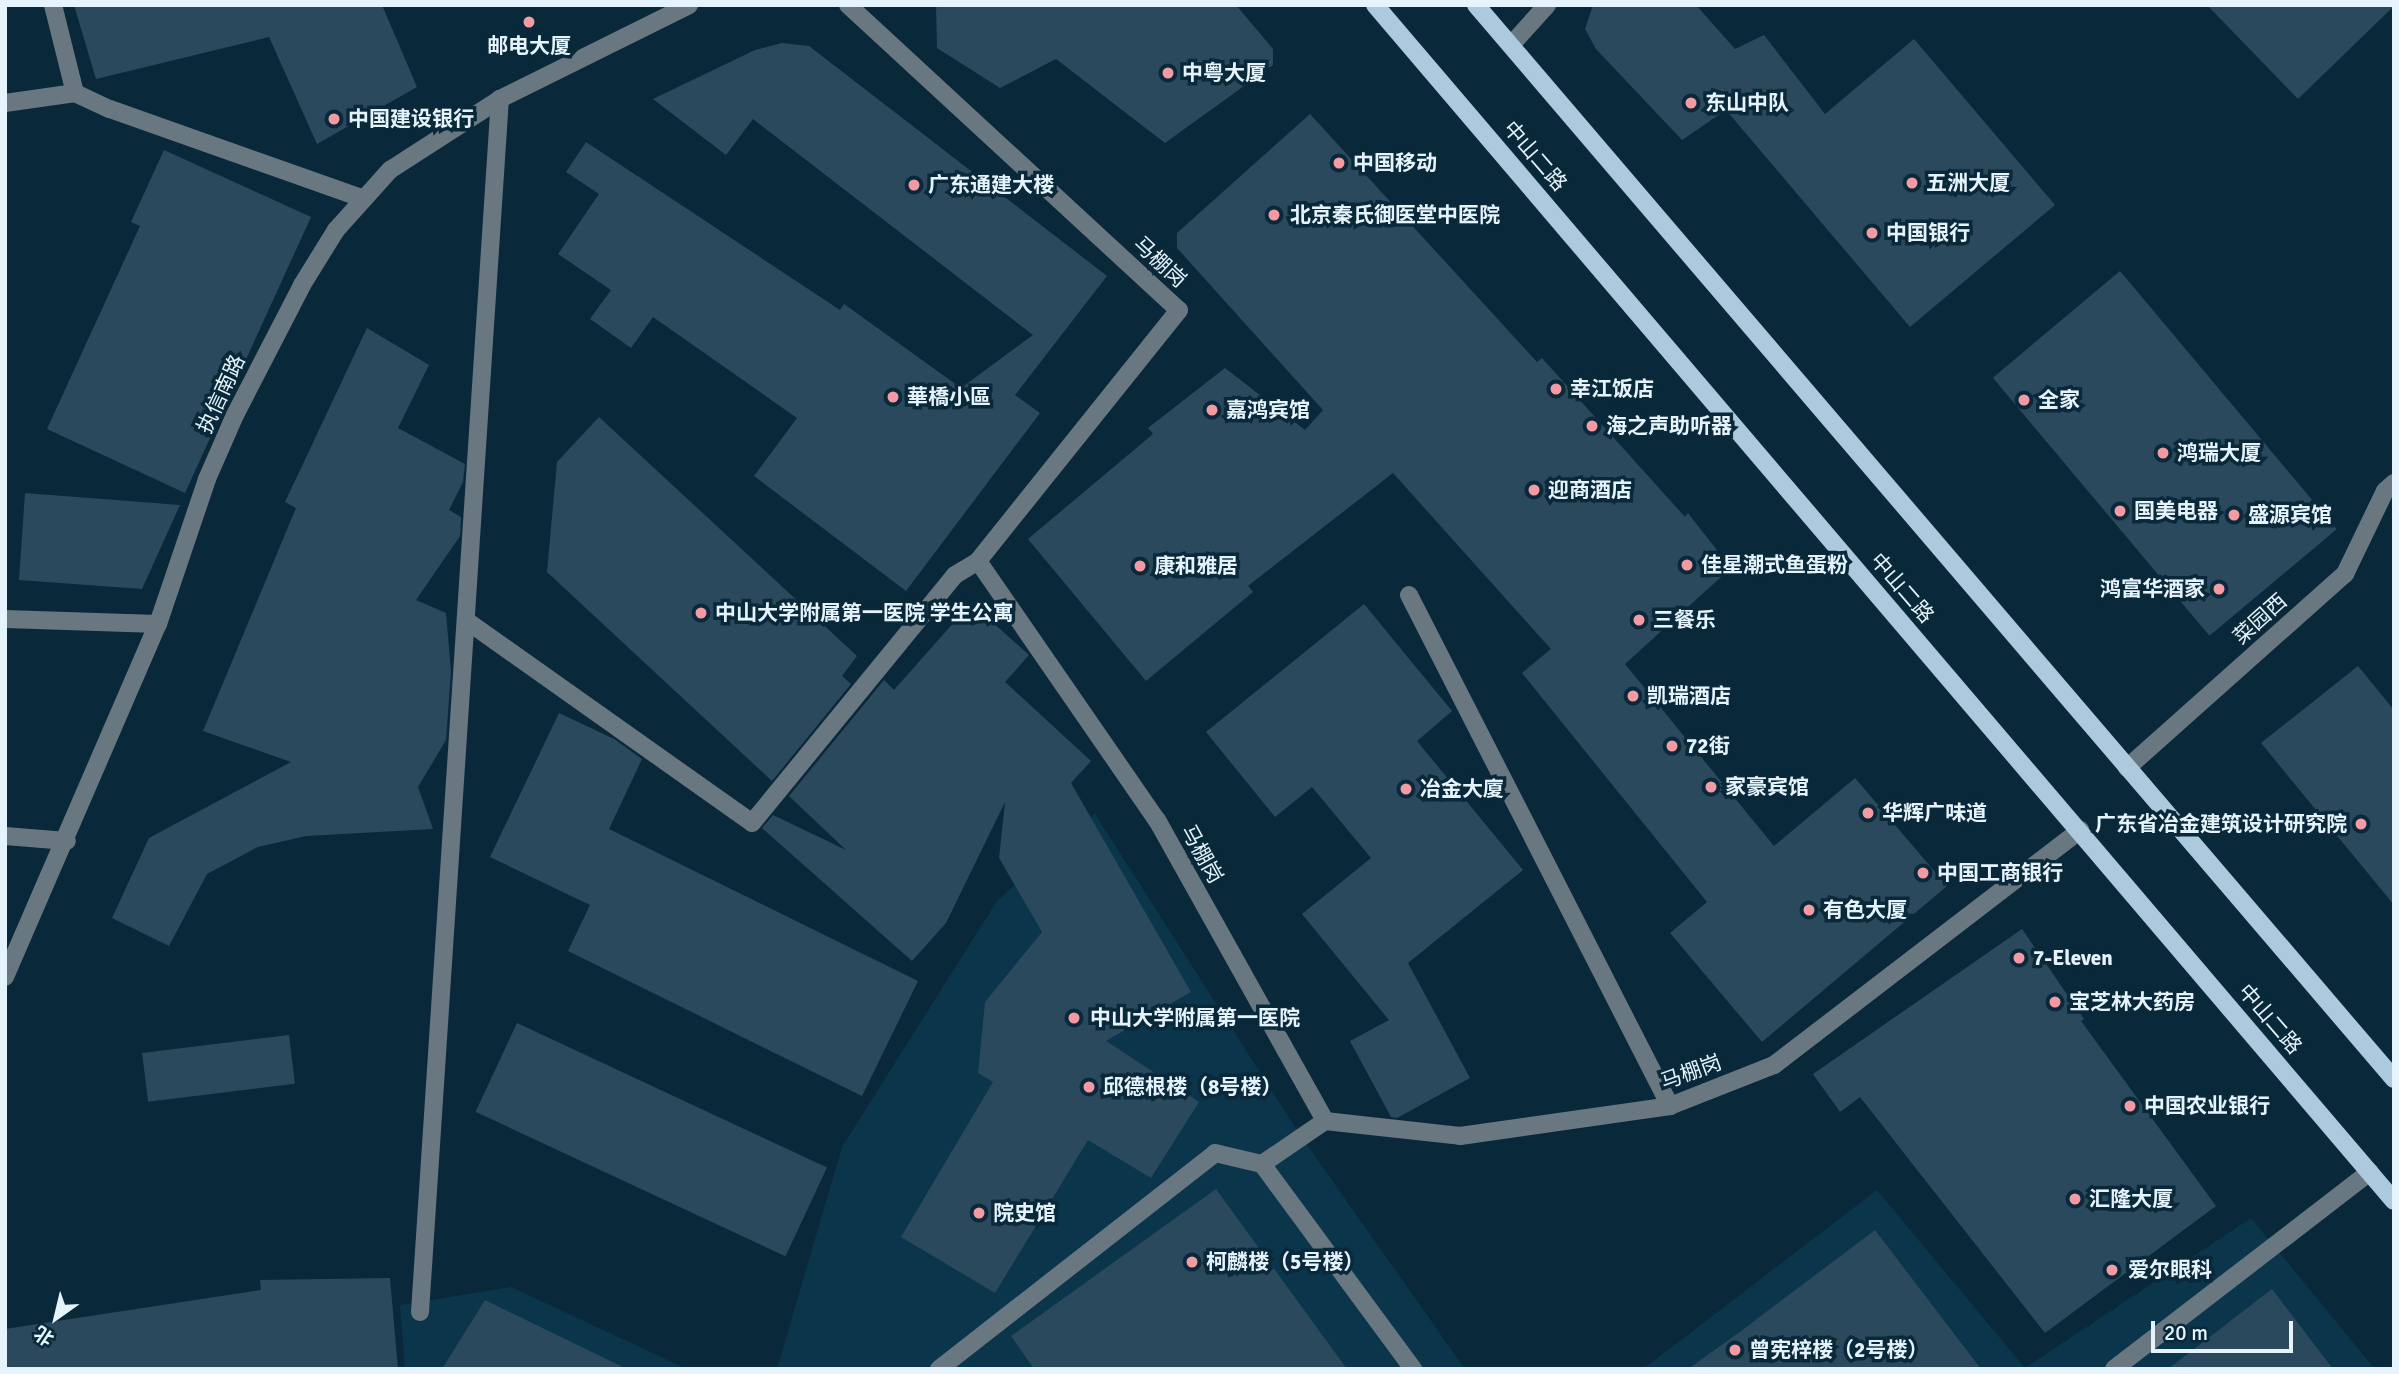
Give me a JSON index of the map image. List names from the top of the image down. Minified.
{"streets":{"main road":["中山二路"],"street":["马棚岗","执信南路","菜园西"]},"crossings":[["中山二路","马棚岗"]],"places":["邮电大厦","中粤大厦","东山中队","中国建设银行","中国移动","五洲大厦","广东通建大楼","北京秦氏御医堂中医院","中国银行","幸江饭店","華橋小區","全家","嘉鸿宾馆","海之声助听器","鸿瑞大厦","迎商酒店","国美电器","盛源宾馆","佳星潮式鱼蛋粉","康和雅居","鸿富华酒家","中山大学附属第一医院 学生公寓","三餐乐","凯瑞酒店","72街","家豪宾馆","冶金大廈","华辉广味道","广东省冶金建筑设计研究院","中国工商银行","有色大厦","7-Eleven","宝芝林大药房","中山大学附属第一医院","邱德根楼（8号楼）","中国农业银行","汇隆大厦","院史馆","柯麟楼（5号楼）","爱尔眼科","曾宪梓楼（2号楼）"],"scale_bar":"20 m","north":"bottom left"}
